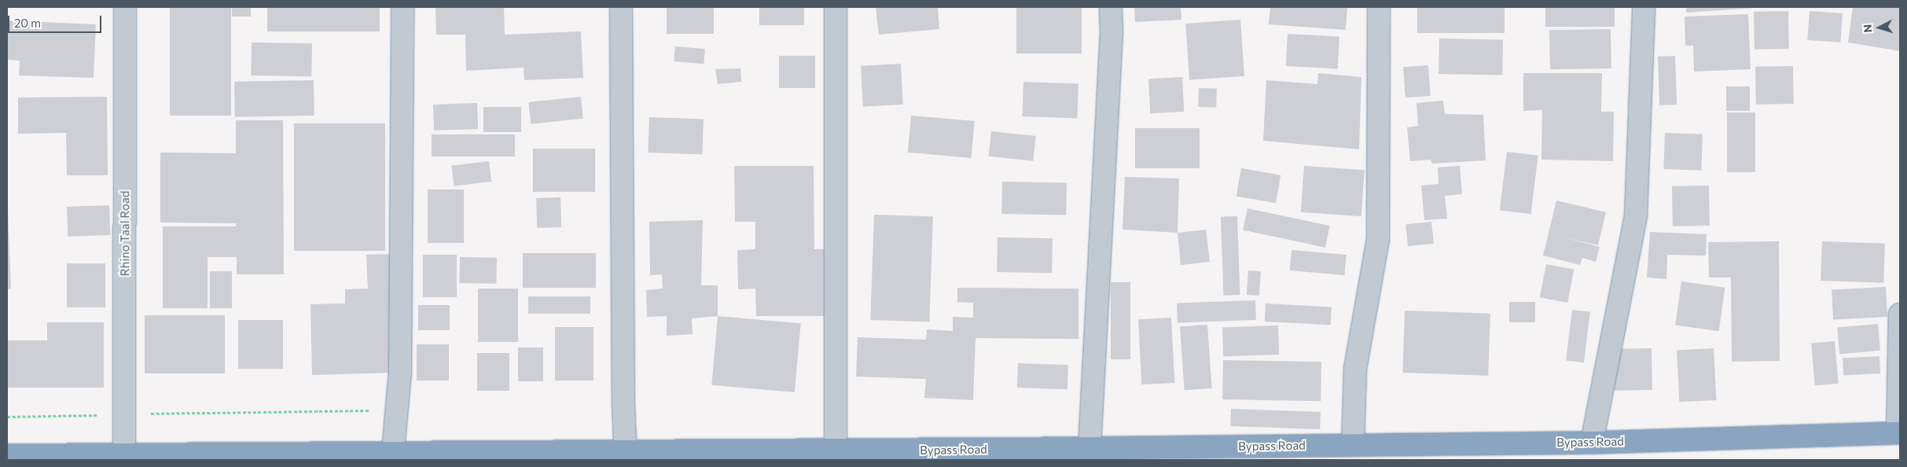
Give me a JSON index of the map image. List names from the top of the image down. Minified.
{"streets":{"highway":["Bypass Road"],"street":["Rhino Taal Road"]},"crossings":[["Rhino Taal Road","Bypass Road"]],"scale_bar":"20 m","north":"left"}
